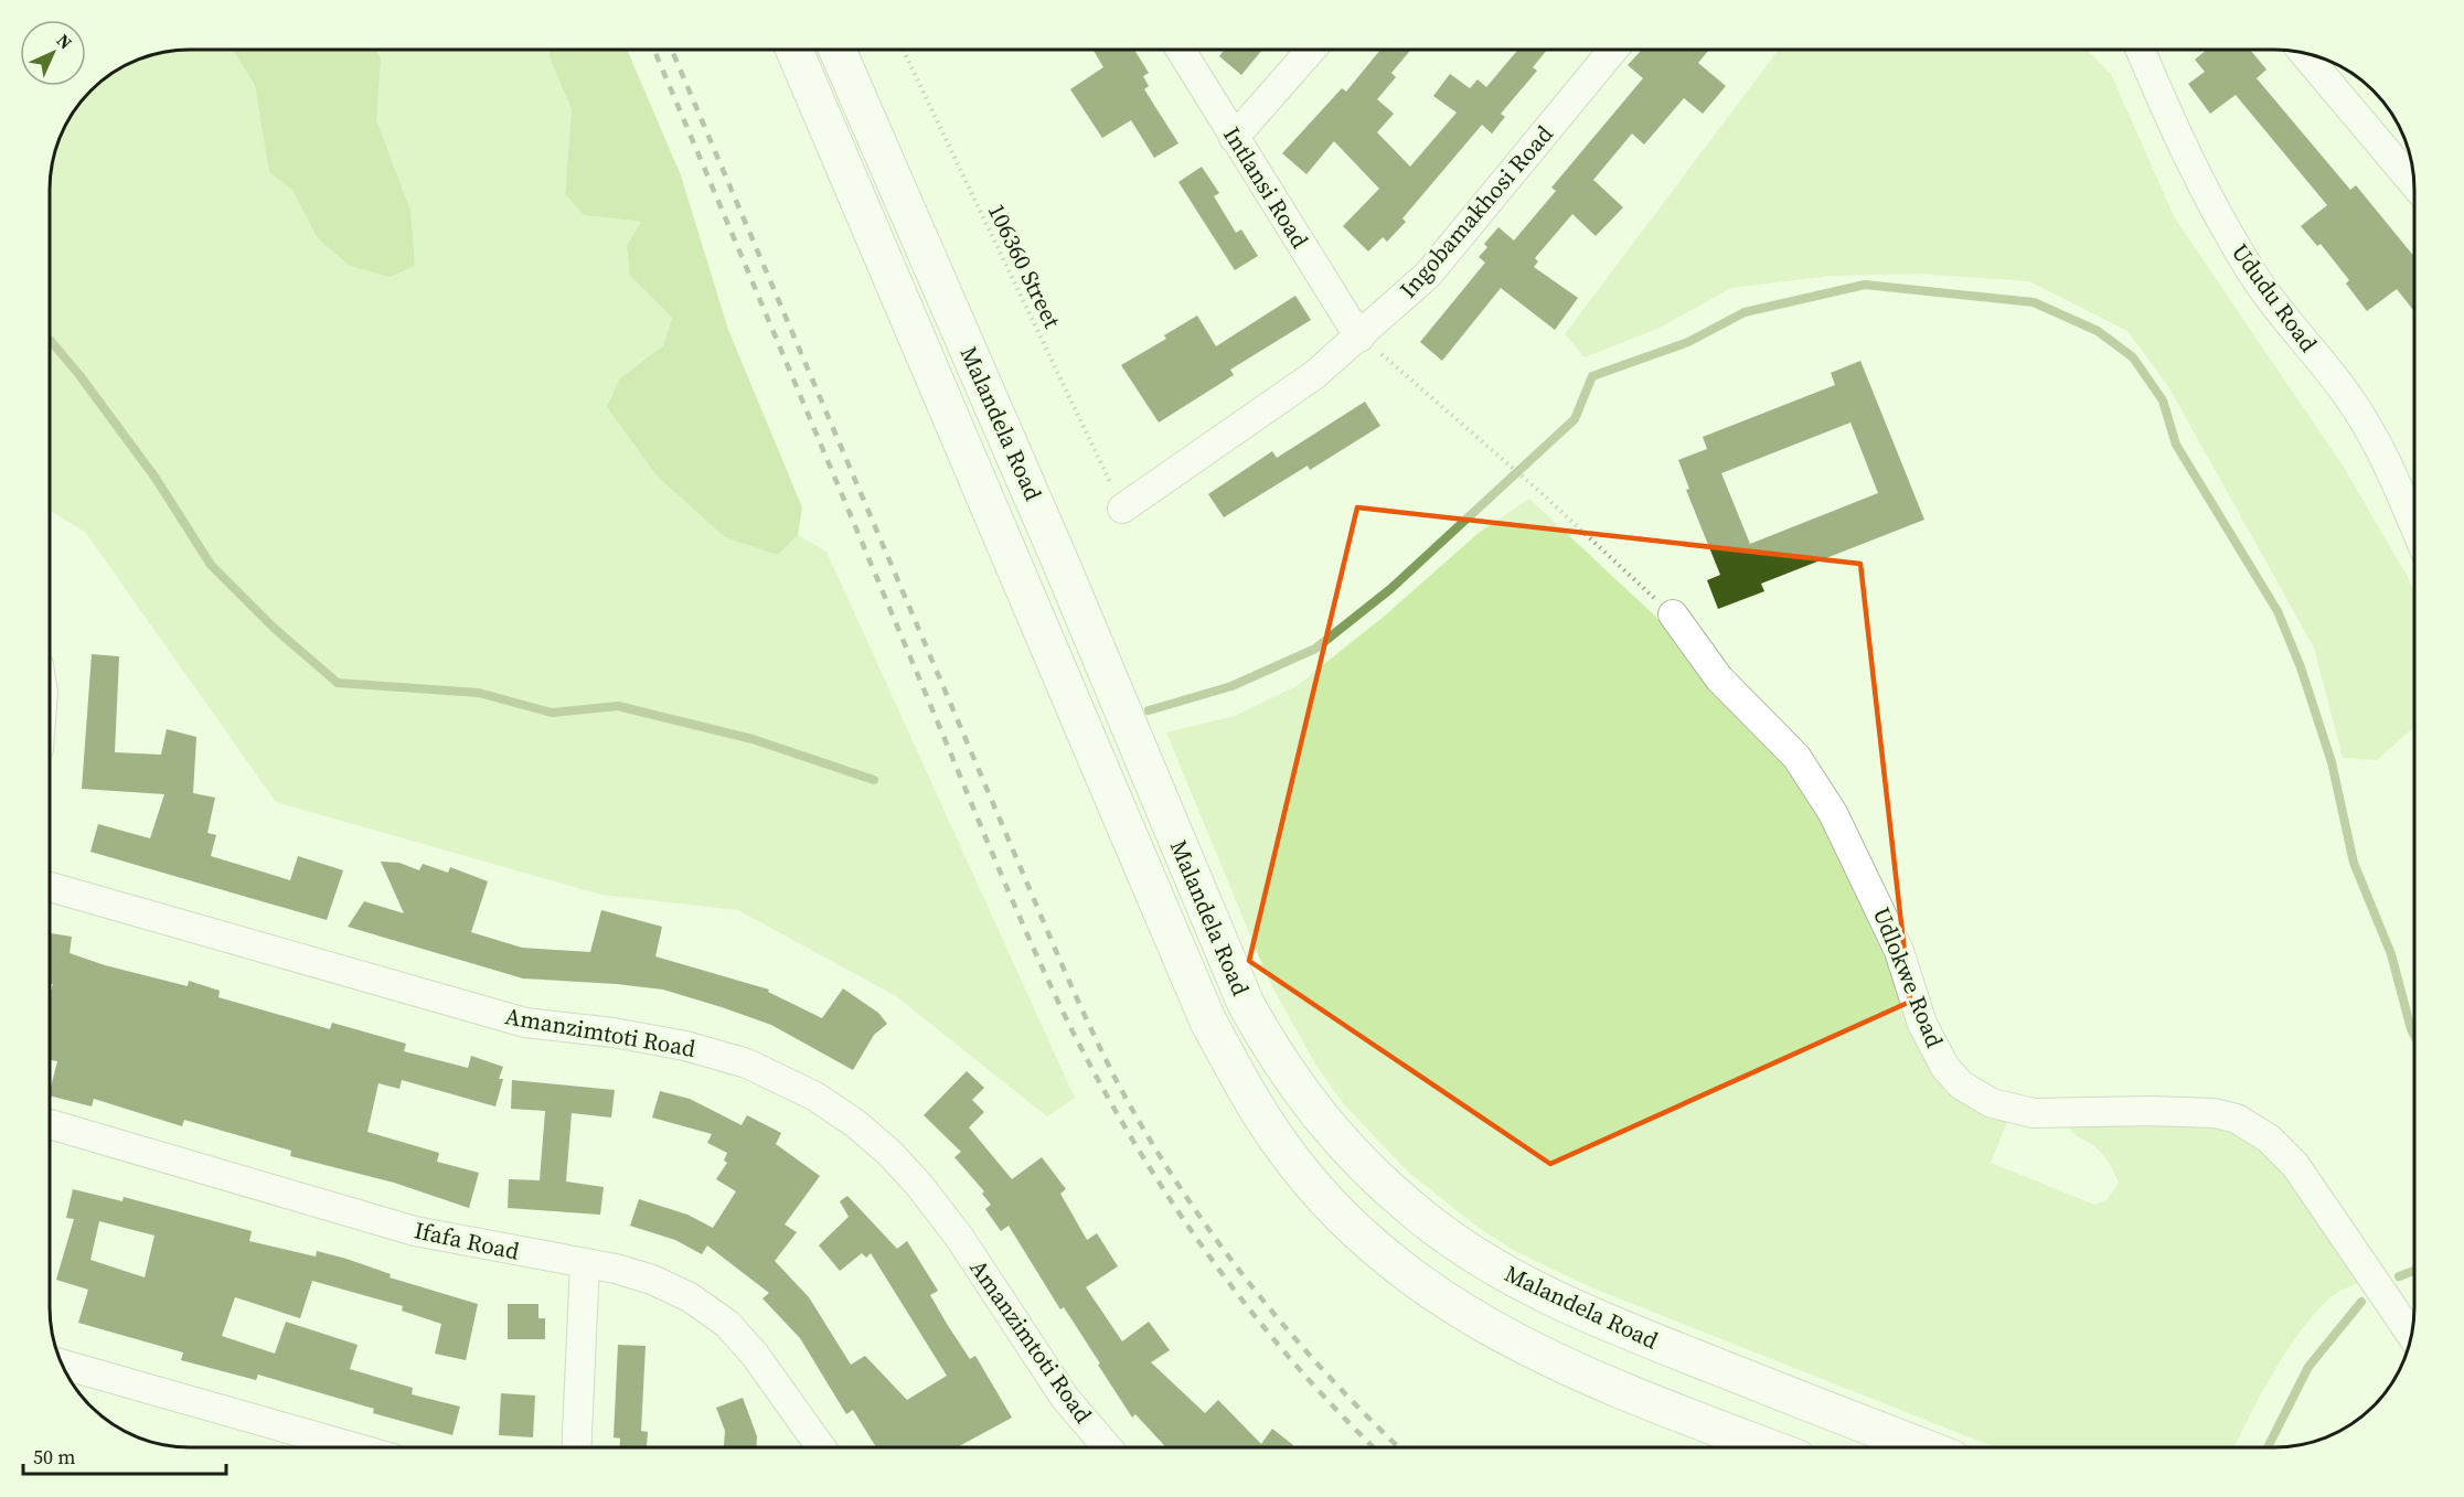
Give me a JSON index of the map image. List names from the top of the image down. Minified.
{"streets":{"main road":["Malandela Road"],"street":["Intlansi Road","Ingobamakhosi Road","Ududu Road","Udlokwe Road","Amanzimtoti Road","Ifafa Road"],"path":["106360 Street"]},"crossings":[["Intlansi Road","Ingobamakhosi Road"],["Ingobamakhosi Road","106360 Street"]],"scale_bar":"50 m","north":"top right"}
